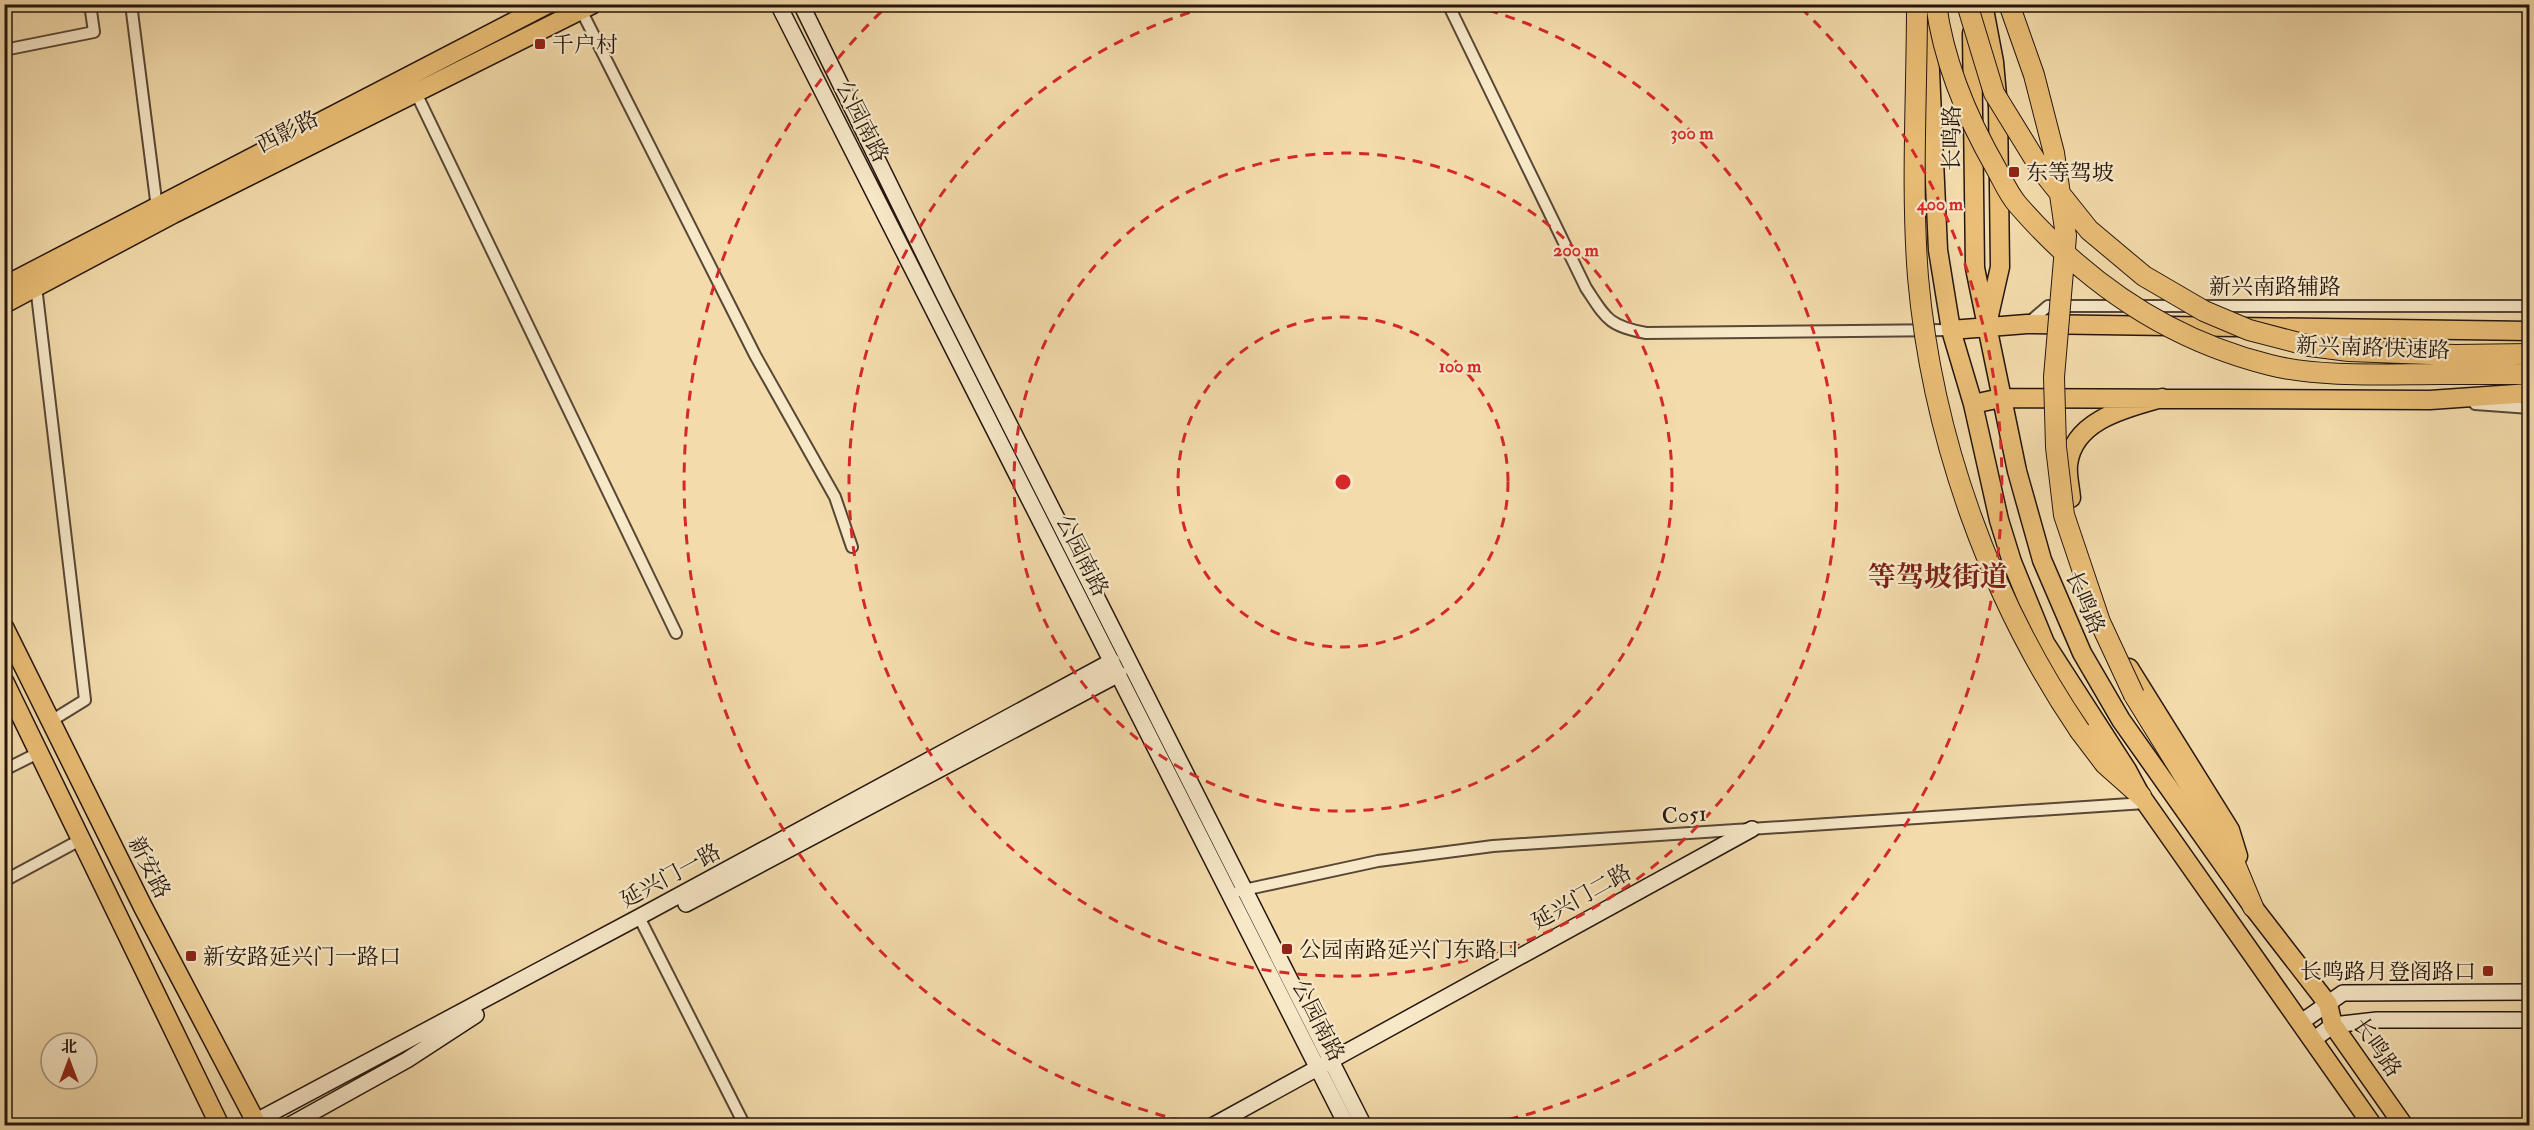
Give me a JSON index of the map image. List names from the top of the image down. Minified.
{"streets":{"highway":["新兴南路快速路"],"main road":["公园南路","西影路","长鸣路","新安路","延兴门一路","延兴门二路"],"street":["新兴南路辅路","C051"]},"crossings":[["公园南路","C051"],["公园南路","延兴门一路"],["公园南路","延兴门二路"],["长鸣路","新兴南路快速路"],["长鸣路","C051"],["C051","延兴门二路"],["新安路","延兴门一路"]],"districts":["等驾坡街道"],"places":{"transit":["千户村","东等驾坡","公园南路延兴门东路口","新安路延兴门一路口","长鸣路月登阁路口"]},"north":"top","rings":["300 m","400 m","200 m","100 m"]}
